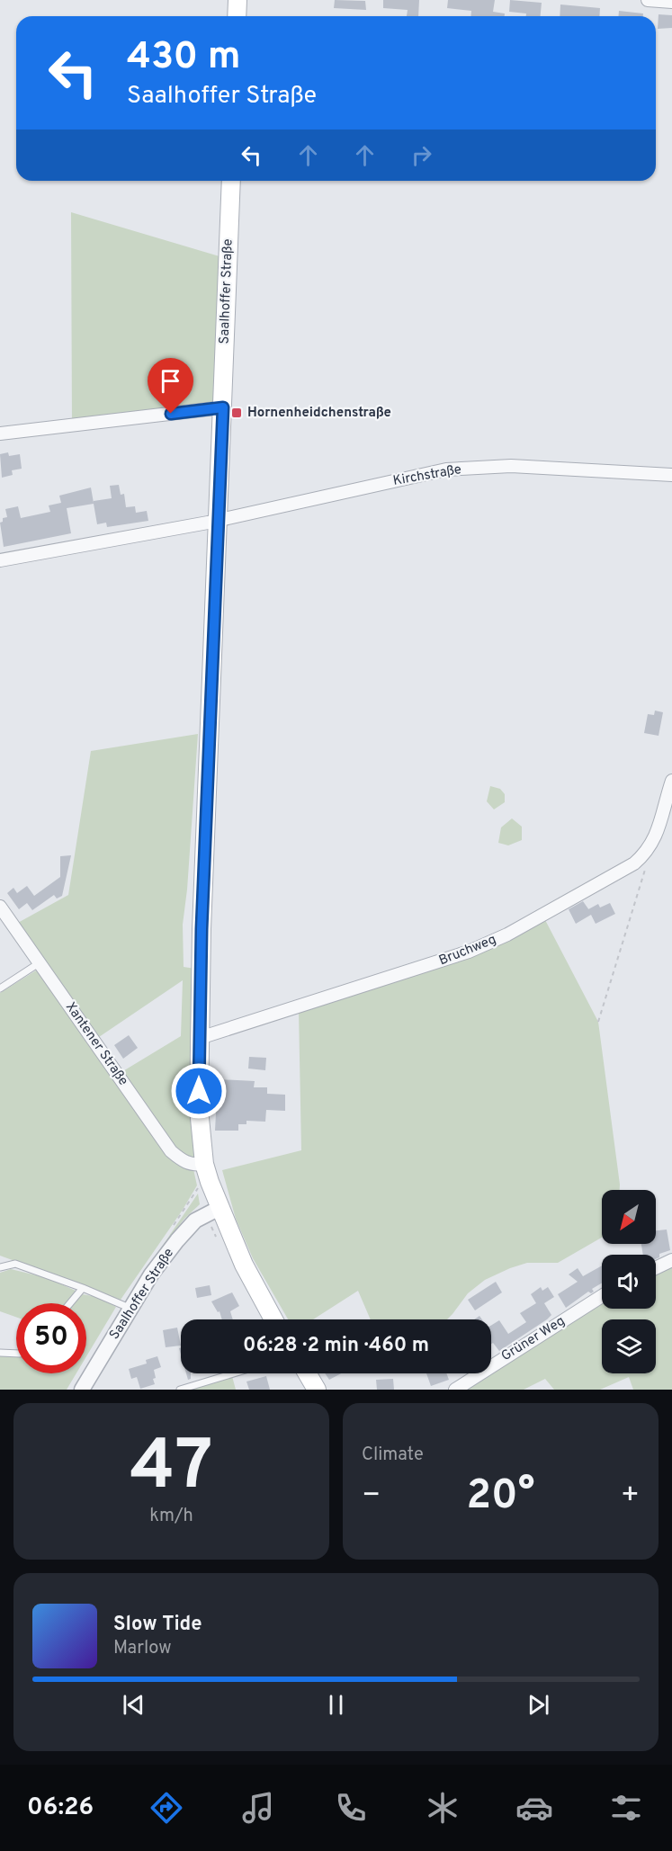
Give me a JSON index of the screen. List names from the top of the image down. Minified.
{"streets":{"main road":["Saalhoffer Straße"],"street":["Kirchstraße","Bruchweg","Xantener Straße","Grüner Weg"]},"crossings":[["Saalhoffer Straße","Kirchstraße"],["Saalhoffer Straße","Bruchweg"],["Saalhoffer Straße","Xantener Straße"]],"places":{"transit":["Hornenheidchenstraße"]},"north":"bottom left","page":{"turn":["430 m","Saalhoffer Straße"],"limit":"50","trip":"06:28 · 2 min · 460 m","tile":[["47","km/h"],"Climate"],"heat":["−","20°","+"],"song":["Slow Tide","Marlow"],"tabs":"06:26"}}
